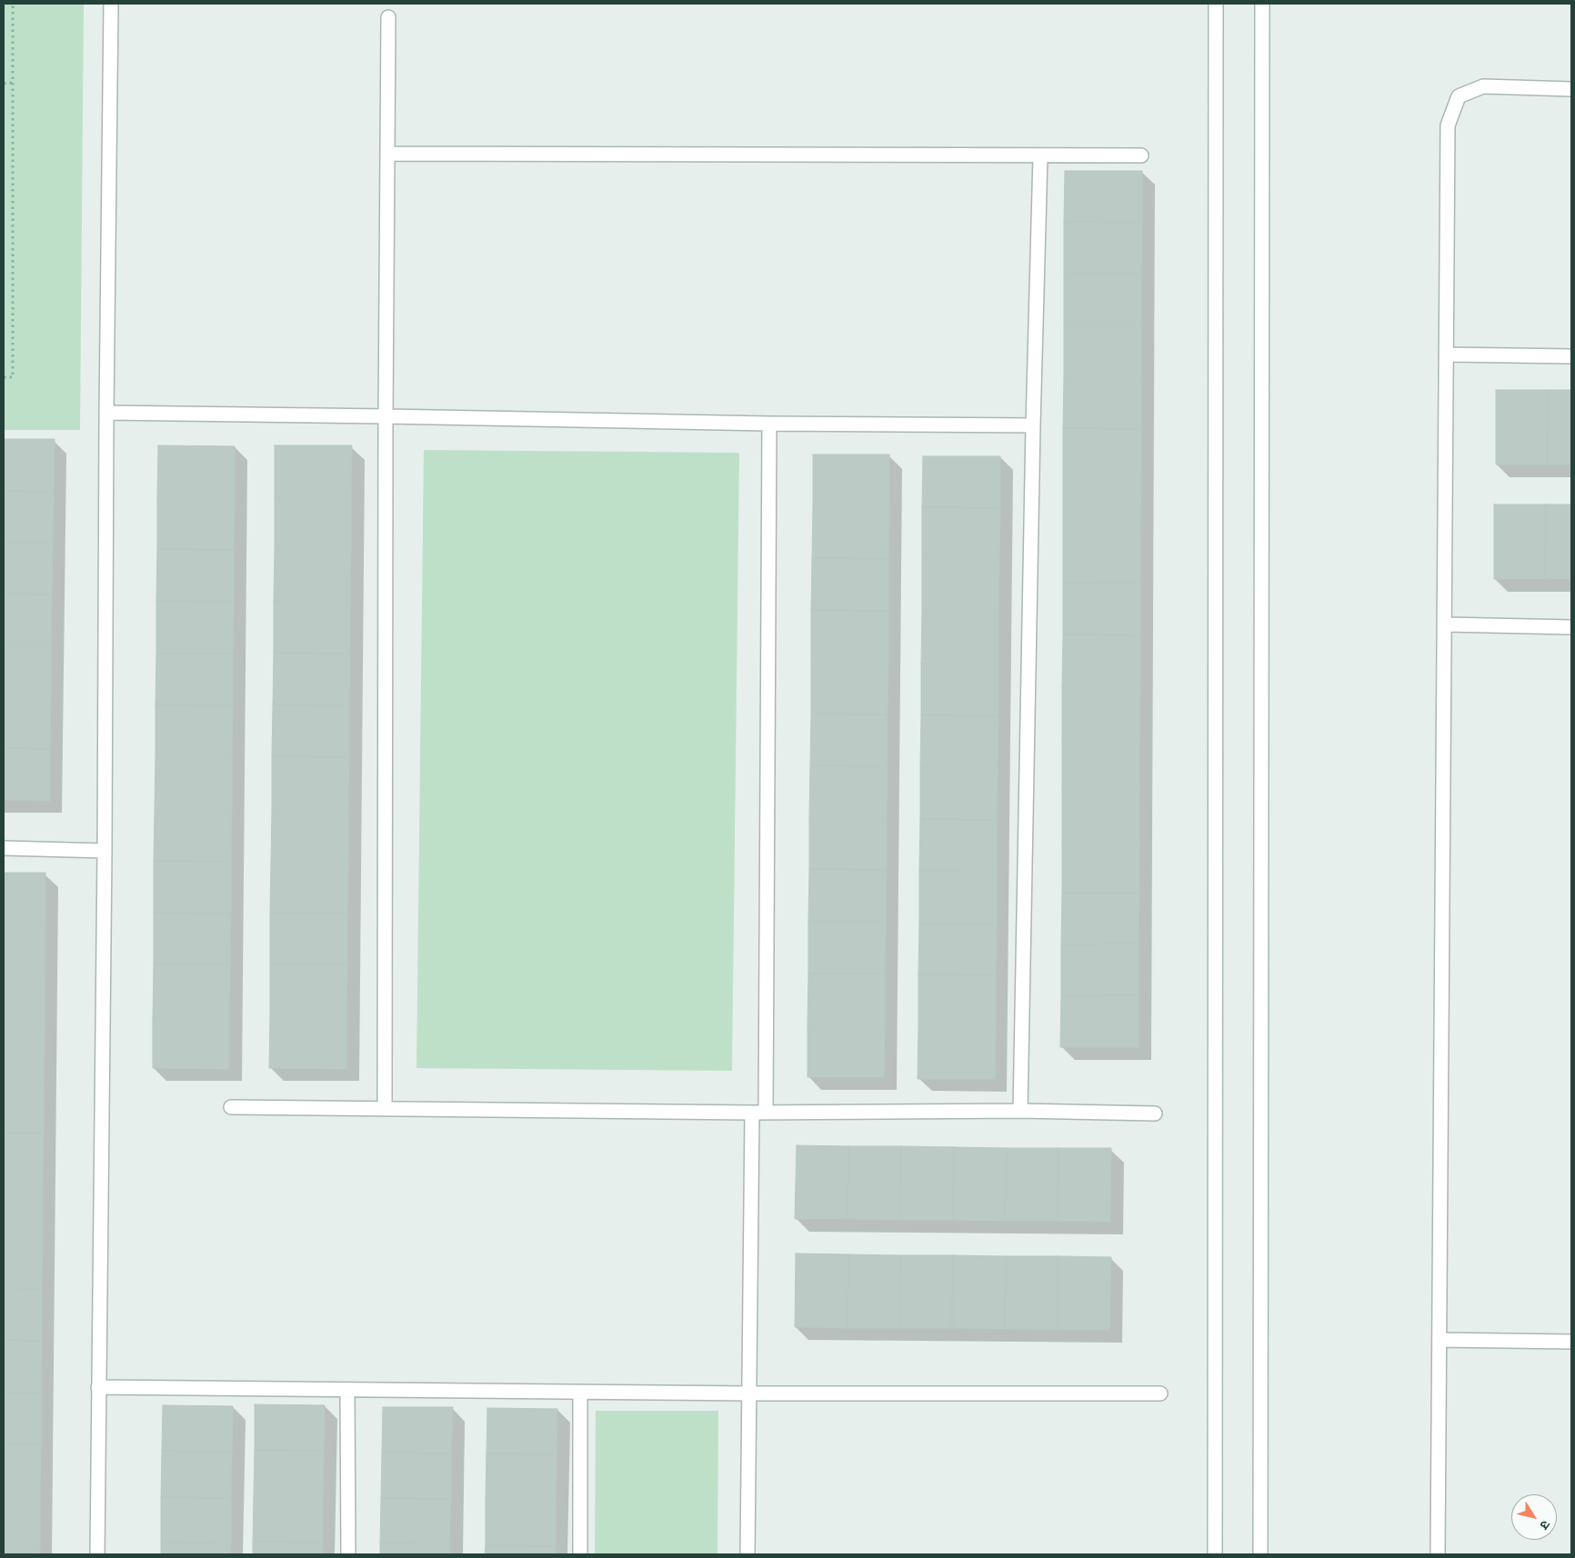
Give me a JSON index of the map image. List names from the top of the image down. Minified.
{"north":"bottom right"}
